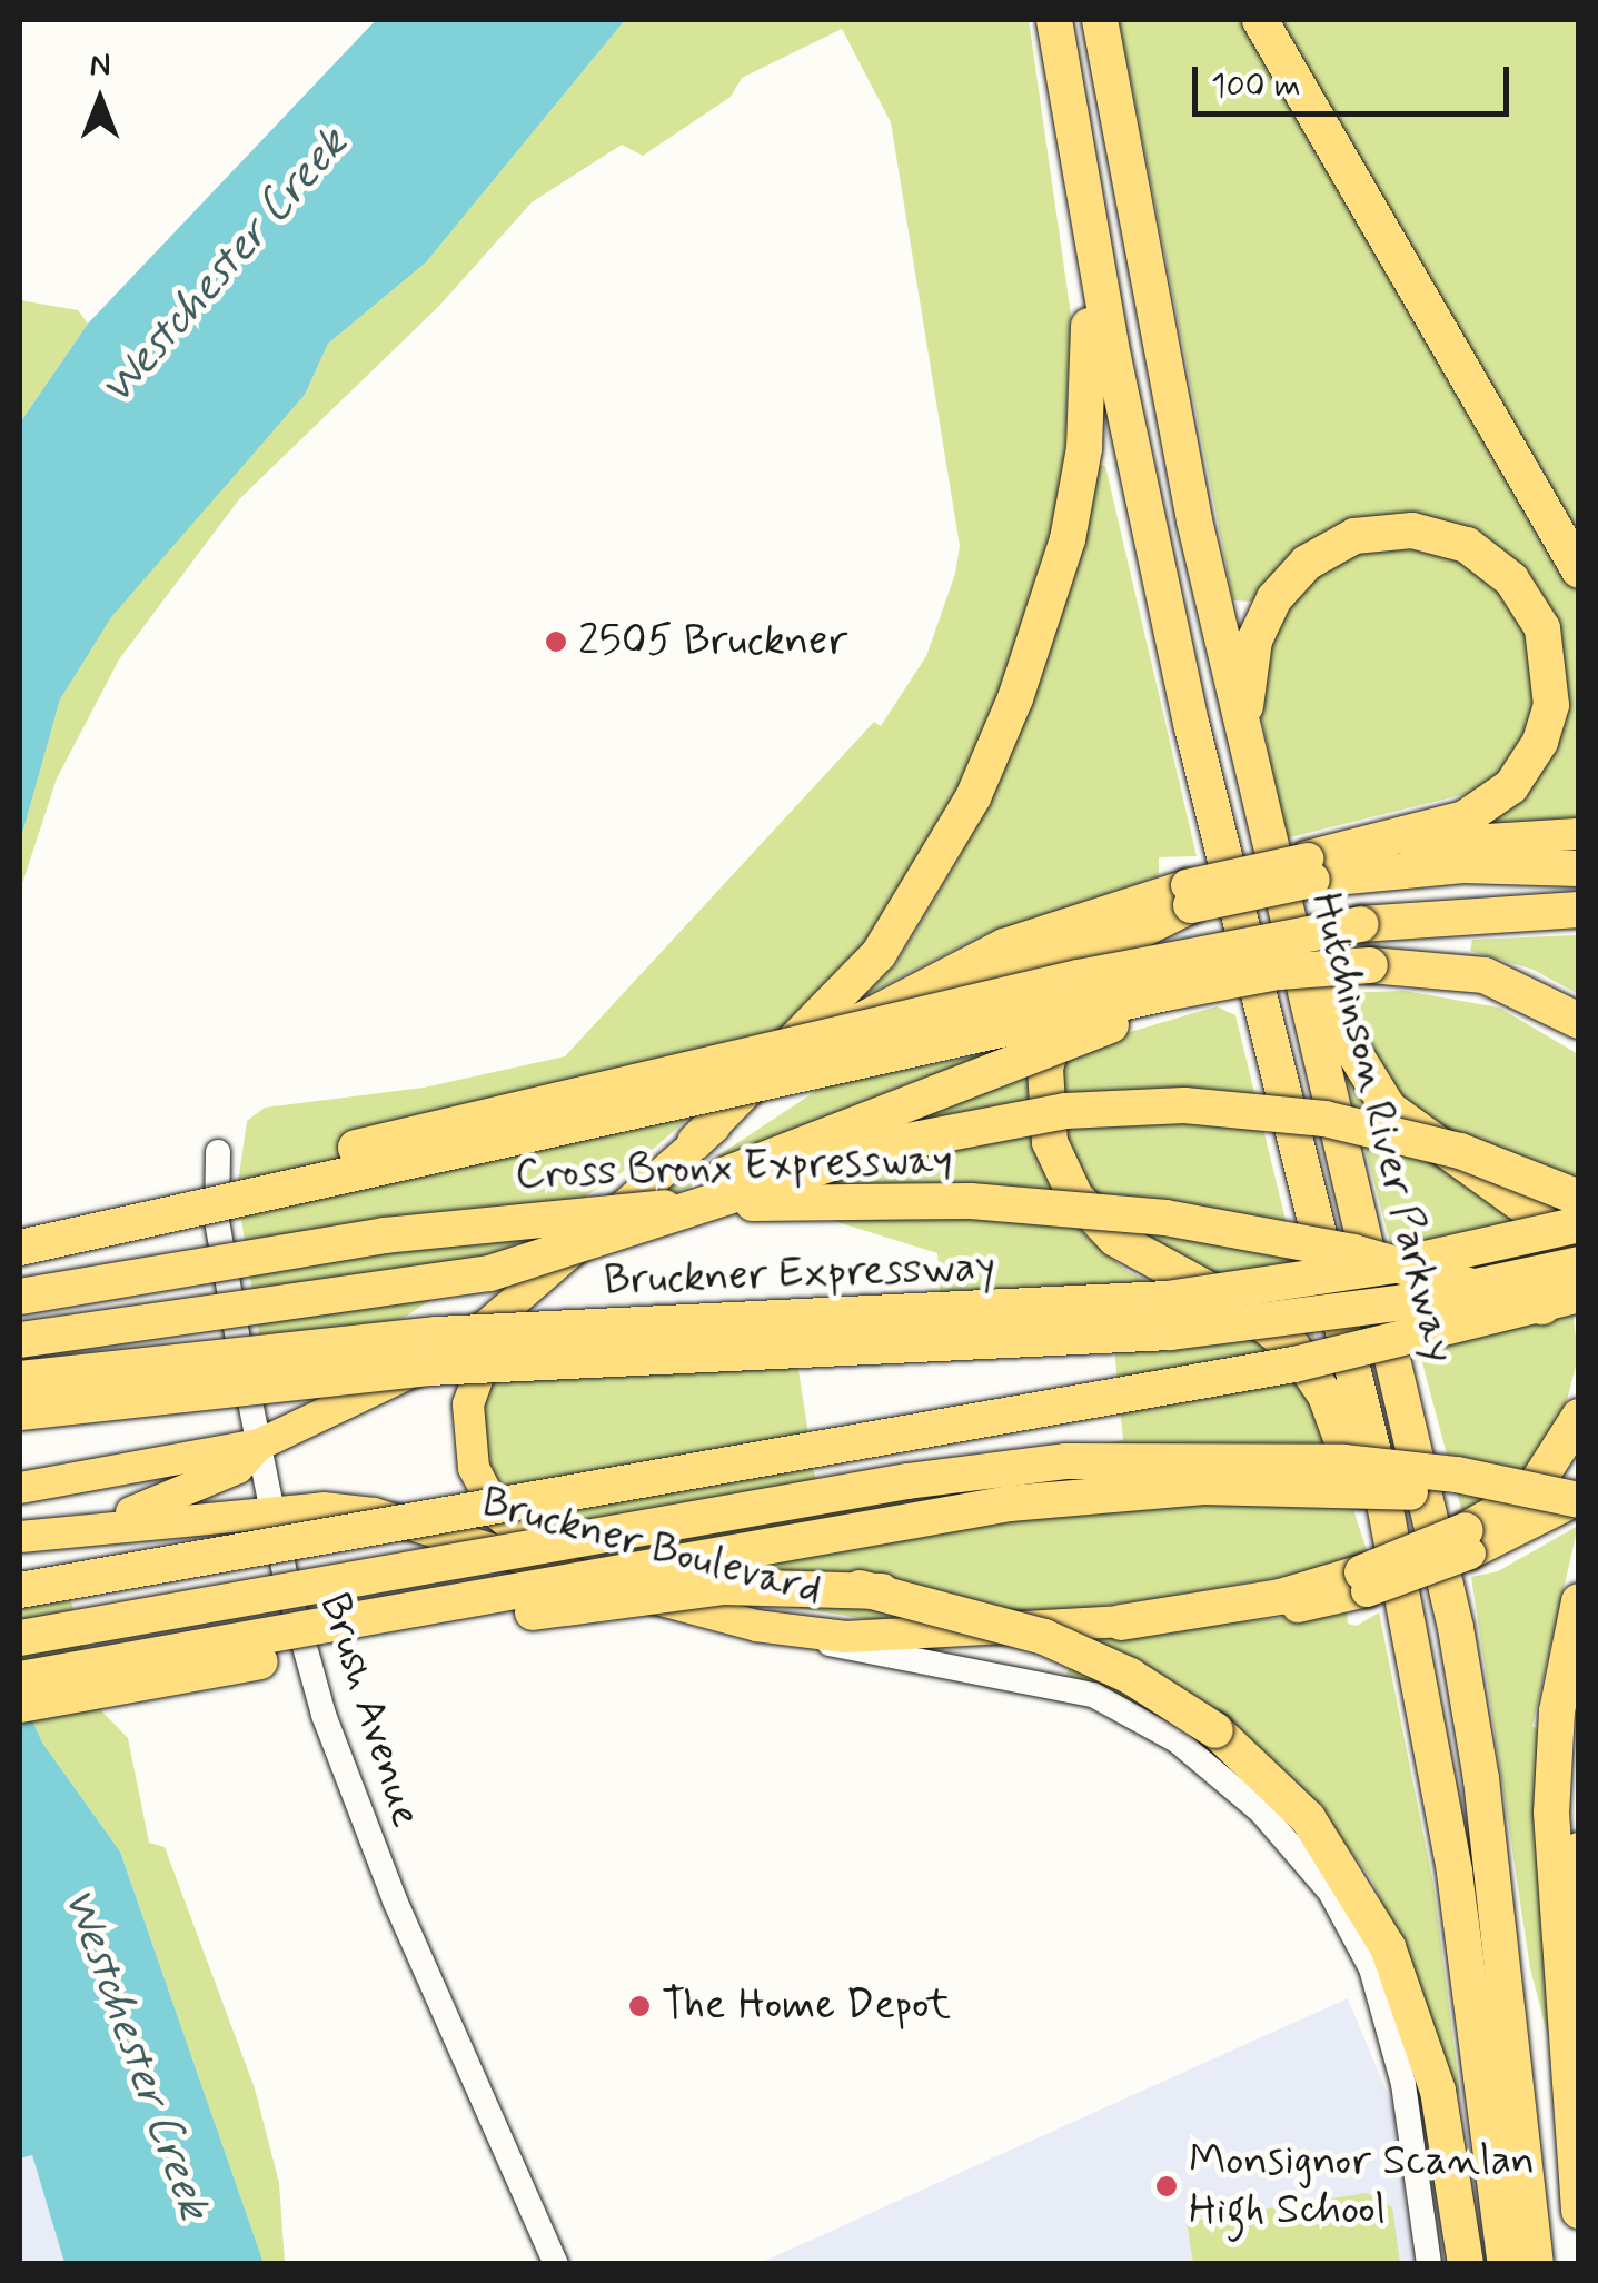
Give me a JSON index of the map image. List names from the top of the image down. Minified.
{"streets":{"highway":["Hutchinson River Parkway","Cross Bronx Expressway","Bruckner Expressway"],"main road":["Bruckner Boulevard"],"street":["Brush Avenue"]},"crossings":[["Bruckner Boulevard","Brush Avenue"]],"water":["Westchester Creek"],"places":["2505 Bruckner","The Home Depot","Monsignor Scanlan High School"],"scale_bar":"100 m","north":"top"}
